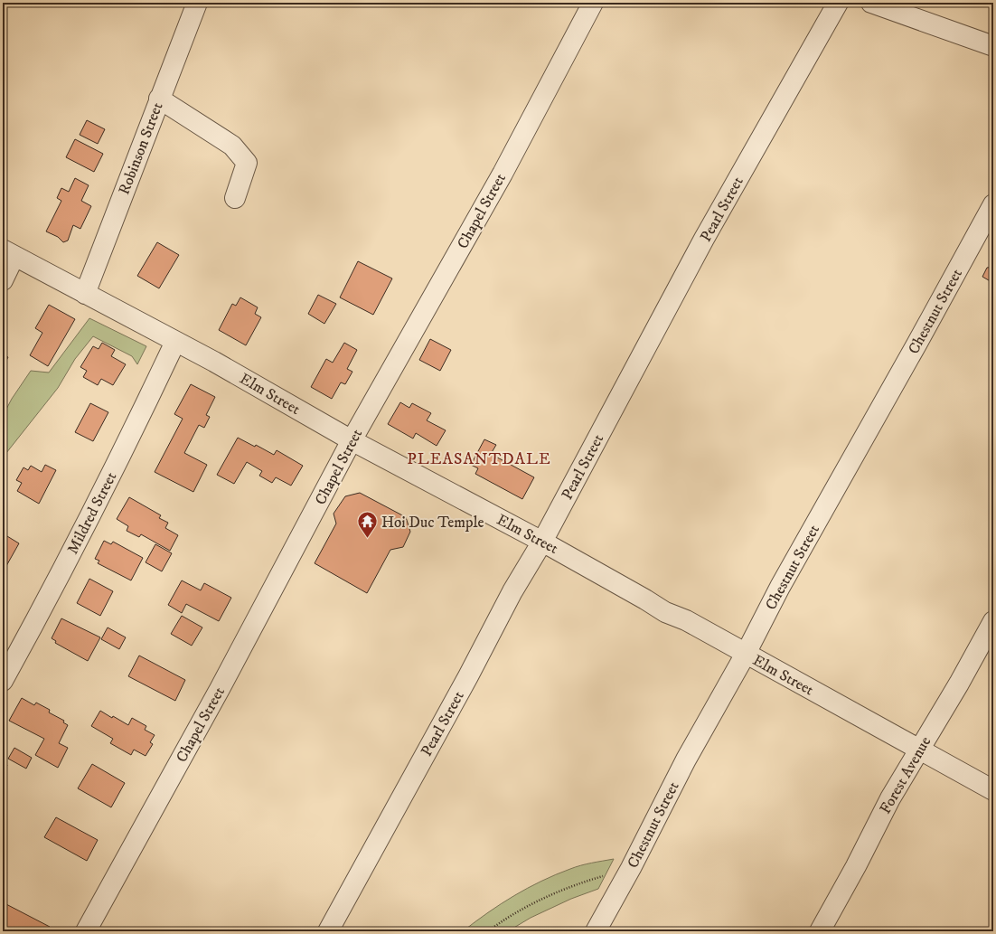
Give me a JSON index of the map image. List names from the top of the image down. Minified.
{"streets":{"street":["Robinson Street","Pearl Street","Chapel Street","Chestnut Street","Elm Street","Mildred Street","Forest Avenue"]},"crossings":[["Robinson Street","Elm Street"],["Pearl Street","Elm Street"],["Chapel Street","Elm Street"],["Chestnut Street","Elm Street"],["Elm Street","Mildred Street"],["Elm Street","Forest Avenue"]],"districts":["PLEASANTDALE"],"places":{"temple":["Hoi Duc Temple"]}}
